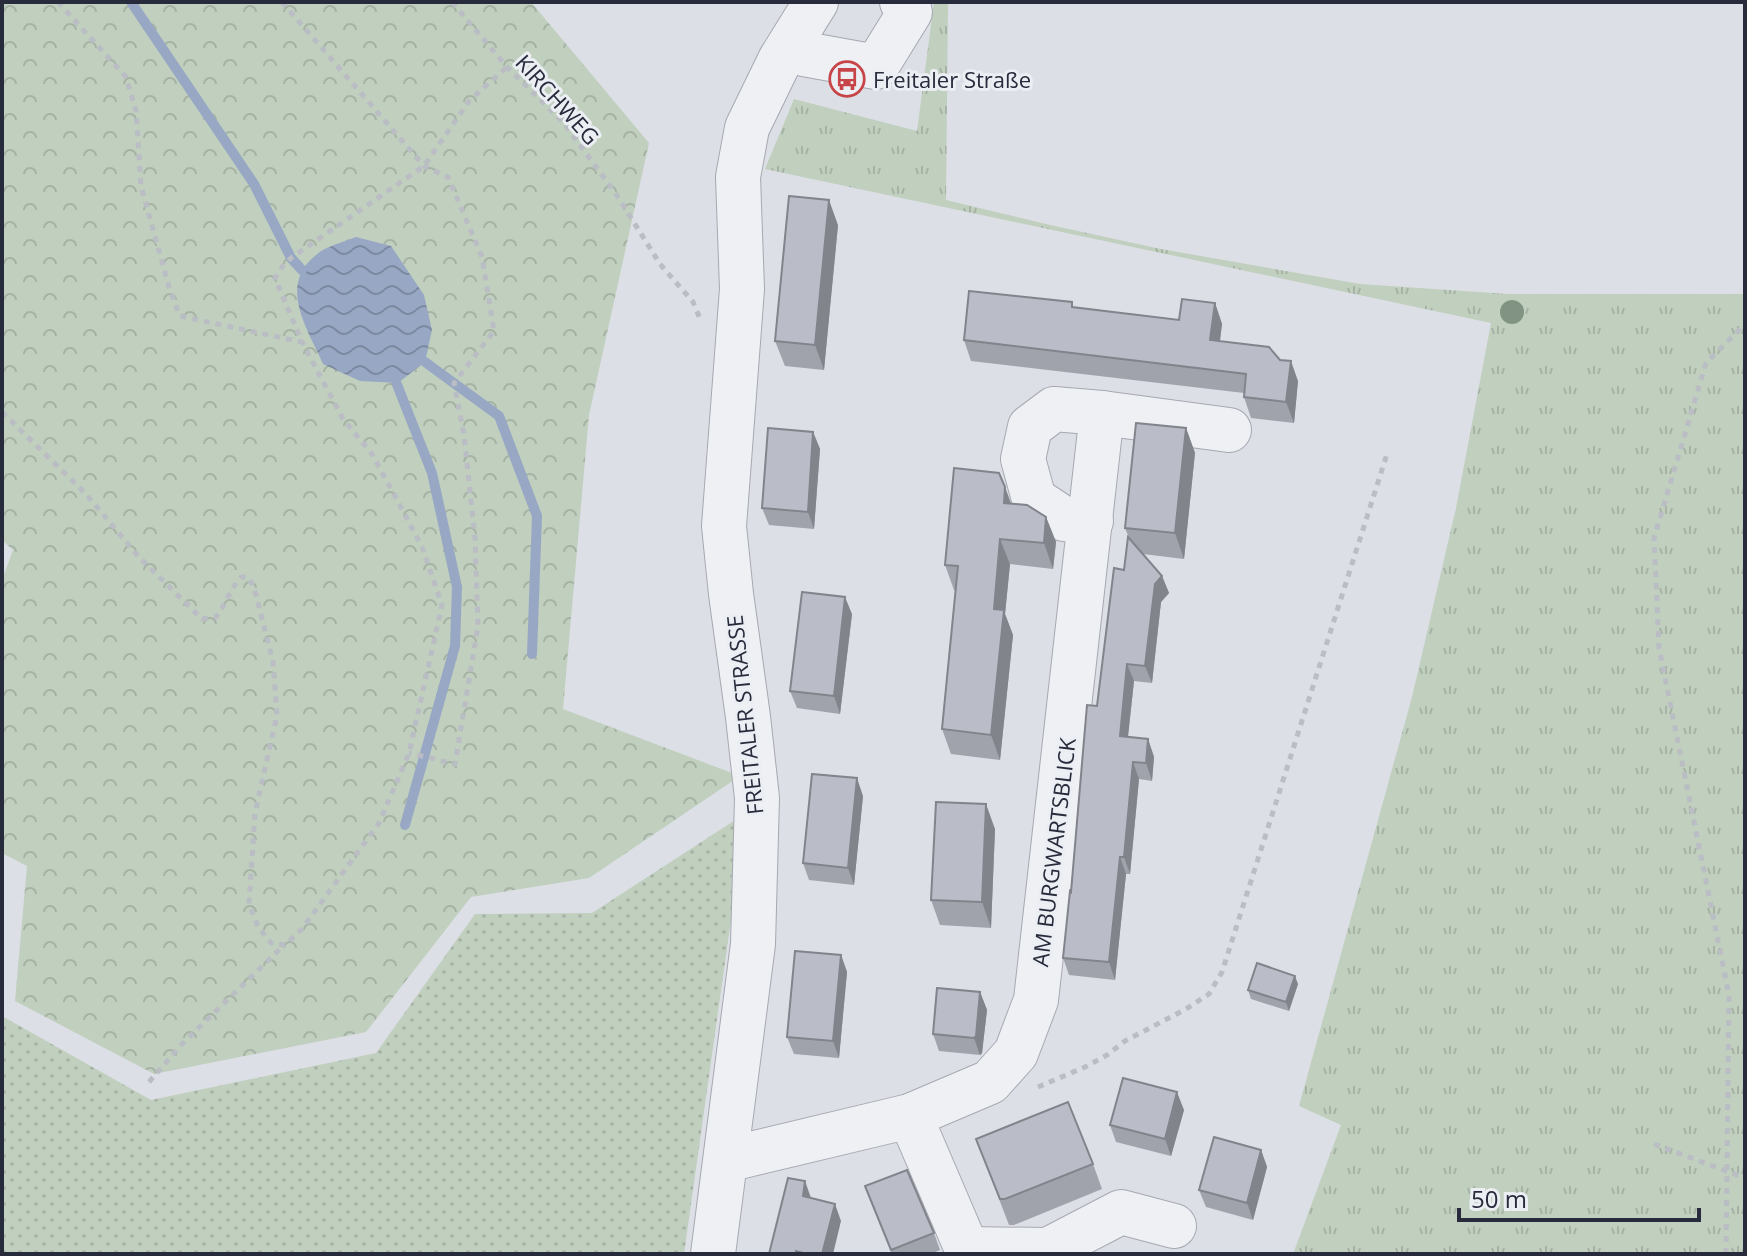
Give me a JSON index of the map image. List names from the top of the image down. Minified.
{"streets":{"street":["FREITALER STRASSE","AM BURGWARTSBLICK"],"path":["KIRCHWEG"]},"crossings":[["FREITALER STRASSE","AM BURGWARTSBLICK"]],"places":{"bus stop":["Freitaler Straße"]},"scale_bar":"50 m"}
